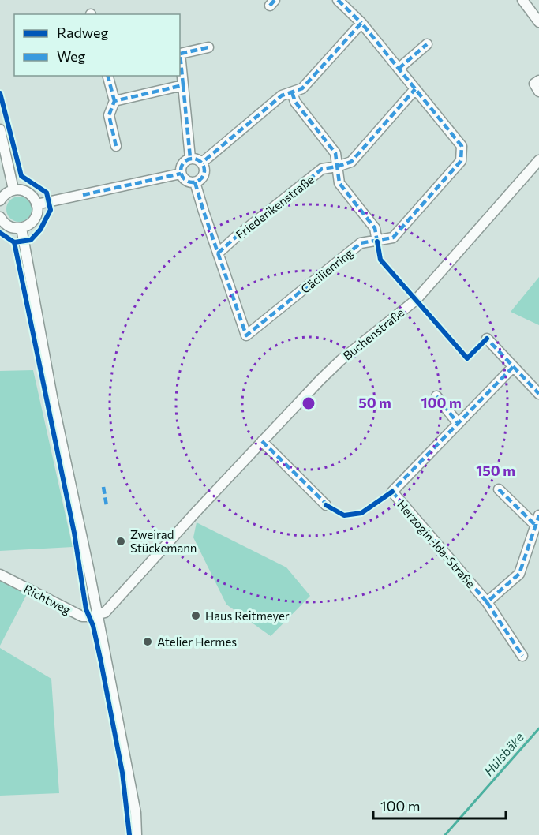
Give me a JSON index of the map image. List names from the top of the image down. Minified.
{"streets":{"street":["Friederikenstraße","Cäcilienring","Buchenstraße","Herzogin-Ida-Straße","Richtweg"]},"crossings":[["Friederikenstraße","Cäcilienring"],["Buchenstraße","Richtweg"]],"water":["Hülsbäke"],"places":["Zweirad Stückemann","Haus Reitmeyer","Atelier Hermes"],"legend":["Radweg","Weg"],"scale_bar":"100 m","rings":["50 m","100 m","150 m"]}
